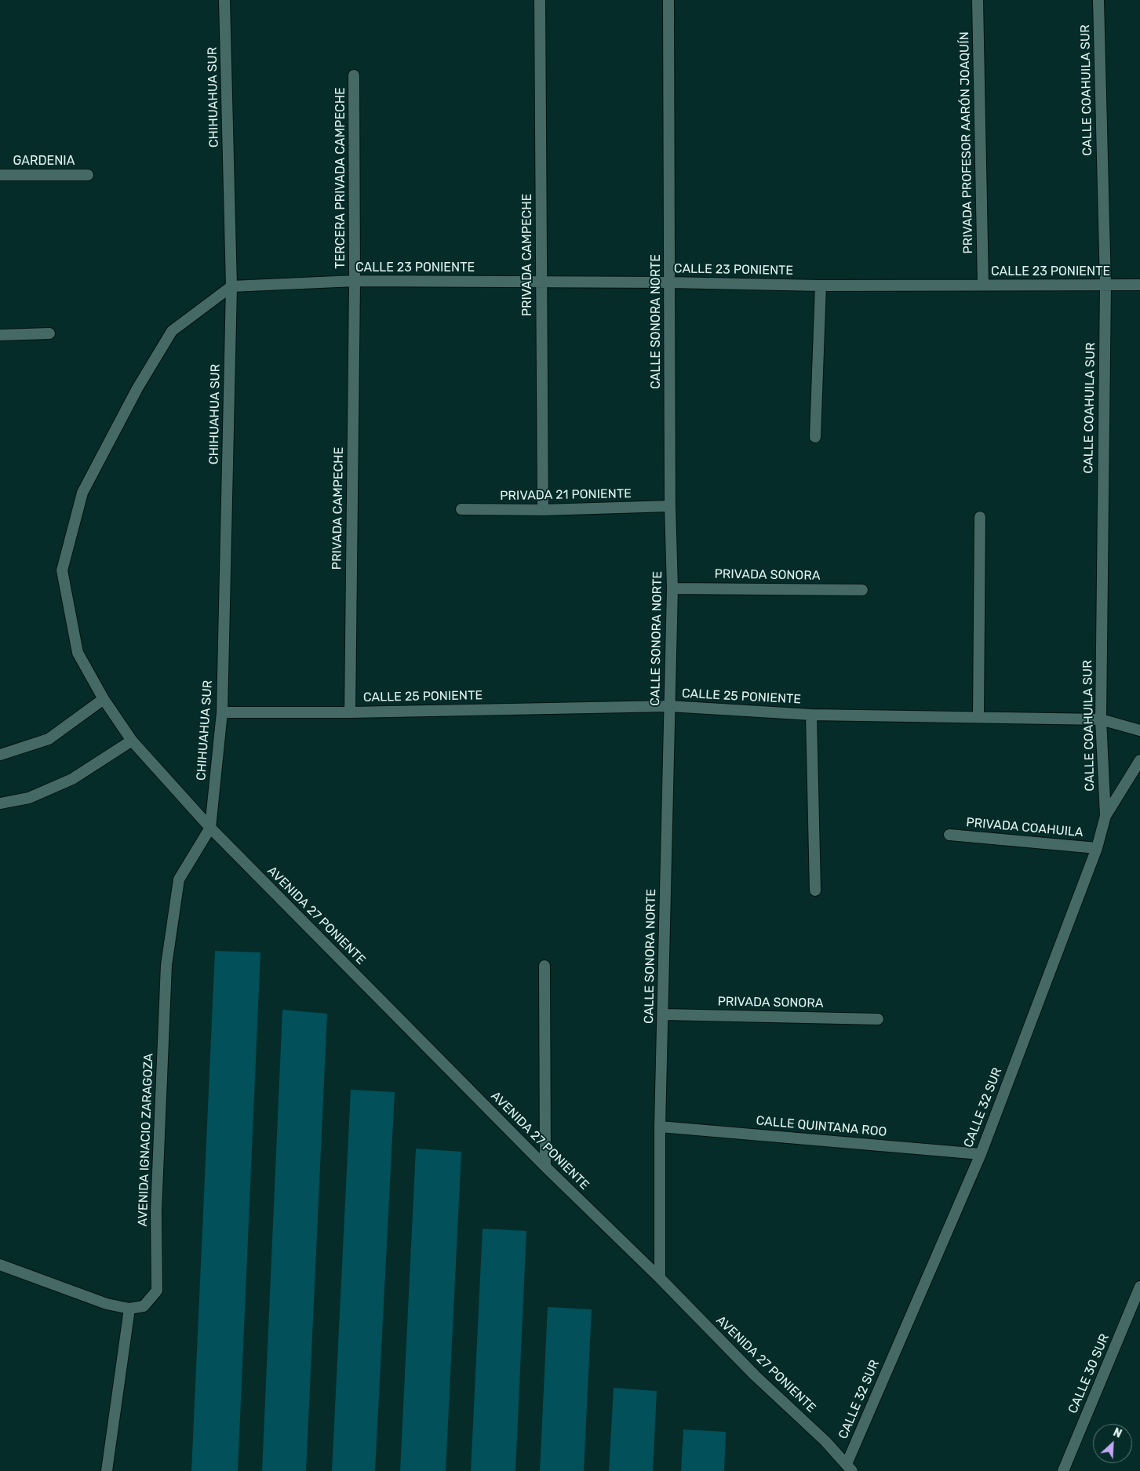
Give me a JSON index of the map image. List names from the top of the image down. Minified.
{"streets":{"street":["CALLE COAHUILA SUR","CHIHUAHUA SUR","PRIVADA PROFESOR AARÓN JOAQUÍN","GARDENIA","TERCERA PRIVADA CAMPECHE","PRIVADA CAMPECHE","CALLE 23 PONIENTE","CALLE SONORA NORTE","PRIVADA 21 PONIENTE","PRIVADA SONORA","CALLE 25 PONIENTE","PRIVADA COAHUILA","AVENIDA 27 PONIENTE","CALLE 32 SUR","CALLE QUINTANA ROO","AVENIDA IGNACIO ZARAGOZA","CALLE 30 SUR"]},"crossings":[["CALLE COAHUILA SUR","CALLE 23 PONIENTE"],["CALLE COAHUILA SUR","CALLE 25 PONIENTE"],["CALLE COAHUILA SUR","CALLE 32 SUR"],["CHIHUAHUA SUR","CALLE 23 PONIENTE"],["CHIHUAHUA SUR","CALLE 25 PONIENTE"],["CHIHUAHUA SUR","AVENIDA 27 PONIENTE"],["CHIHUAHUA SUR","AVENIDA IGNACIO ZARAGOZA"],["PRIVADA PROFESOR AARÓN JOAQUÍN","CALLE 23 PONIENTE"],["TERCERA PRIVADA CAMPECHE","PRIVADA CAMPECHE"],["TERCERA PRIVADA CAMPECHE","CALLE 23 PONIENTE"],["PRIVADA CAMPECHE","CALLE 23 PONIENTE"],["PRIVADA CAMPECHE","PRIVADA 21 PONIENTE"],["PRIVADA CAMPECHE","CALLE 25 PONIENTE"],["CALLE 23 PONIENTE","CALLE SONORA NORTE"],["CALLE 23 PONIENTE","AVENIDA 27 PONIENTE"],["CALLE SONORA NORTE","PRIVADA 21 PONIENTE"],["CALLE SONORA NORTE","PRIVADA SONORA"],["CALLE SONORA NORTE","CALLE 25 PONIENTE"],["CALLE SONORA NORTE","AVENIDA 27 PONIENTE"],["CALLE SONORA NORTE","CALLE QUINTANA ROO"],["PRIVADA COAHUILA","CALLE 32 SUR"],["AVENIDA 27 PONIENTE","CALLE 32 SUR"],["AVENIDA 27 PONIENTE","AVENIDA IGNACIO ZARAGOZA"],["CALLE 32 SUR","CALLE QUINTANA ROO"]],"north":"top right"}
